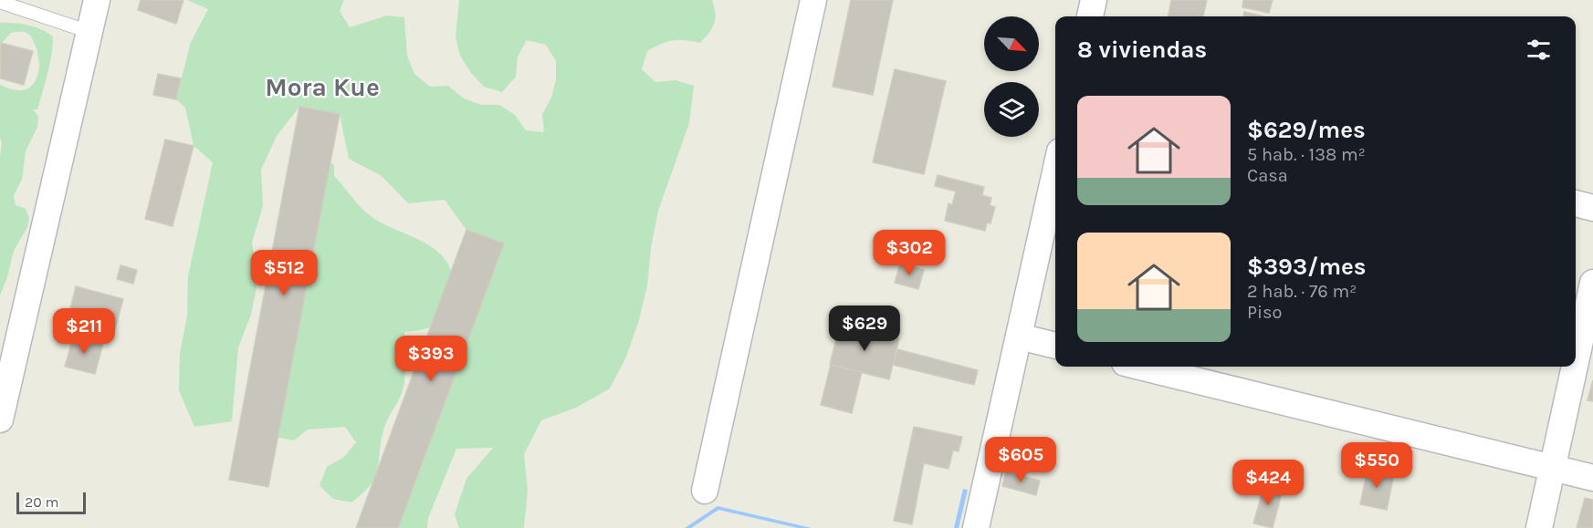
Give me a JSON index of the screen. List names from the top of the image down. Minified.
{"districts":["Mora Kue"],"scale_bar":"20 m","north":"bottom right","page":{"heading":"8 viviendas","list":[{"name":"$629/mes","note":"5 hab. · 138 m² · Casa"},{"name":"$393/mes","note":"2 hab. · 76 m² · Piso"}],"price":["$302","$512","$629","$211","$393","$605","$550","$424"],"scale":"20 m"}}
